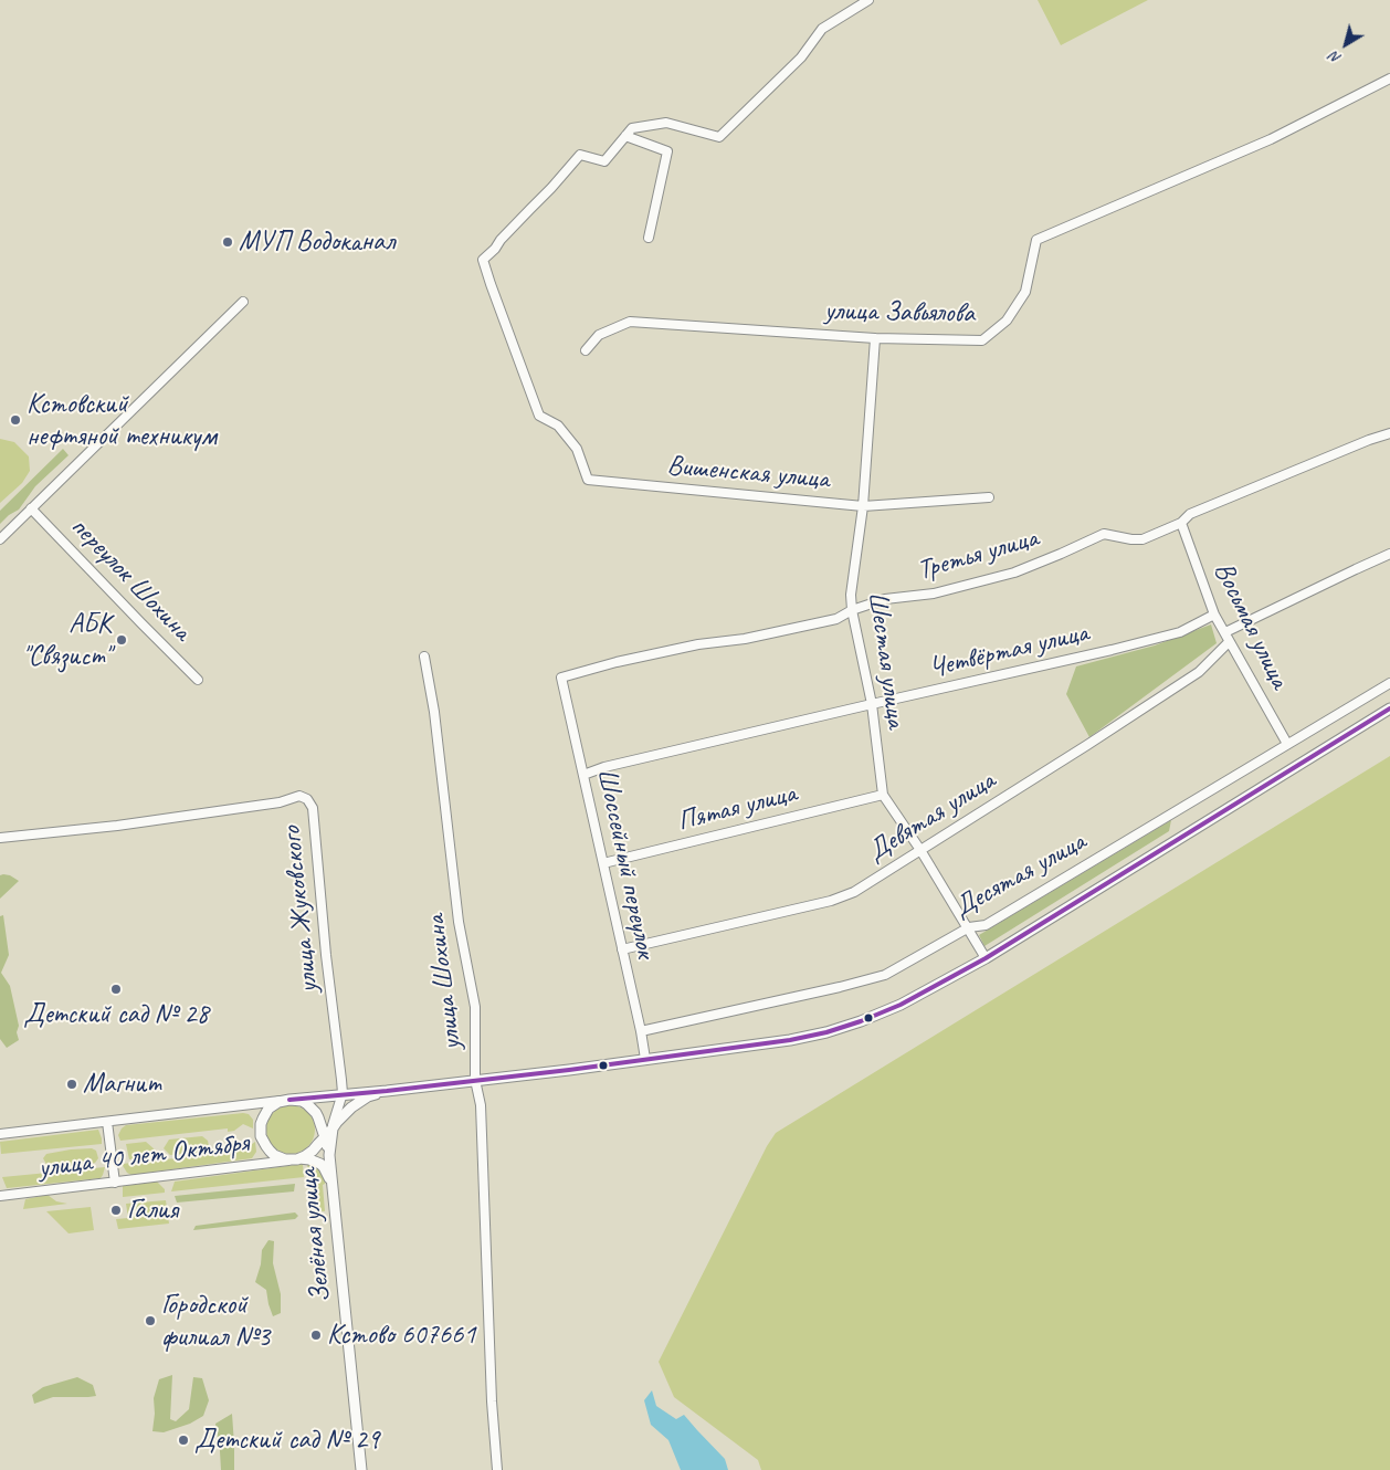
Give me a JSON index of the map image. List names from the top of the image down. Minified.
{"streets":{"main road":["улица 40 лет Октября","Зелёная улица"],"street":["улица Завьялова","Вишенская улица","Третья улица","переулок Шохина","Восьмая улица","Четвёртая улица","Шестая улица","Пятая улица","Девятая улица","Шоссейный переулок","Десятая улица","улица Жуковского","улица Шохина"]},"crossings":[["улица Завьялова","Шестая улица"],["Вишенская улица","Шестая улица"],["Третья улица","Восьмая улица"],["Третья улица","Шестая улица"],["Третья улица","Шоссейный переулок"],["Восьмая улица","Четвёртая улица"],["Восьмая улица","Девятая улица"],["Восьмая улица","Десятая улица"],["Четвёртая улица","Шестая улица"],["Четвёртая улица","Шоссейный переулок"],["Шестая улица","Пятая улица"],["Шестая улица","Девятая улица"],["Шестая улица","Десятая улица"],["Пятая улица","Шоссейный переулок"],["Девятая улица","Шоссейный переулок"],["Шоссейный переулок","Десятая улица"],["улица Жуковского","улица 40 лет Октября"],["улица Жуковского","Зелёная улица"],["улица 40 лет Октября","Зелёная улица"]],"places":["МУП Водоканал","Кстовский нефтяной техникум","АБК \"Связист\"","Детский сад № 28","Магнит","Галия","Городской филиал №3","Кстово 607661","Детский сад № 29"],"north":"bottom left"}
